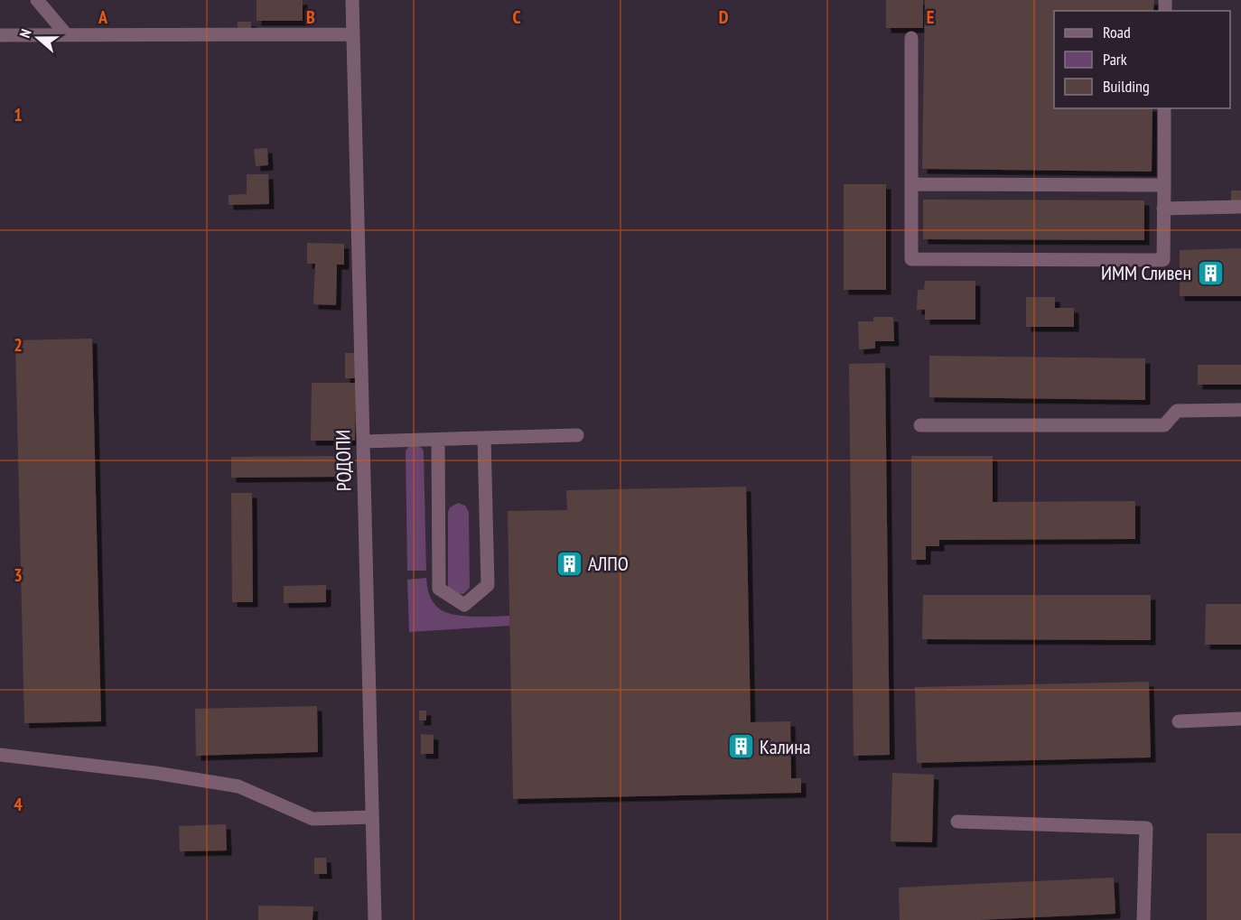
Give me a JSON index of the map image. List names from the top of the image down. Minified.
{"streets":{"street":["РОДОПИ"]},"places":{"building":["ИММ Сливен","АЛПО","Калина"]},"legend":["Road","Park","Building"],"north":"left","grid":{"columns":["A","B","C","D","E"],"rows":["1","2","3","4"]}}
